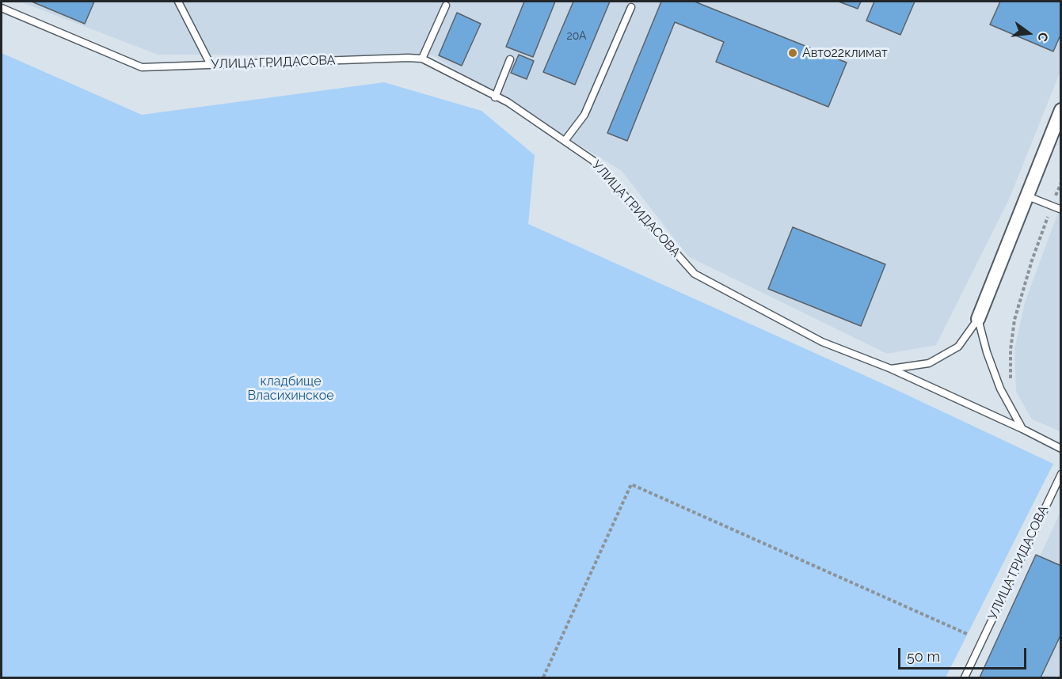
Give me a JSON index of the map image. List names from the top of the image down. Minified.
{"streets":{"street":["УЛИЦА ГРИДАСОВА"]},"parks":["кладбище Власихинское"],"places":["Авто22климат"],"house_numbers":["20А"],"scale_bar":"50 m","north":"right"}
